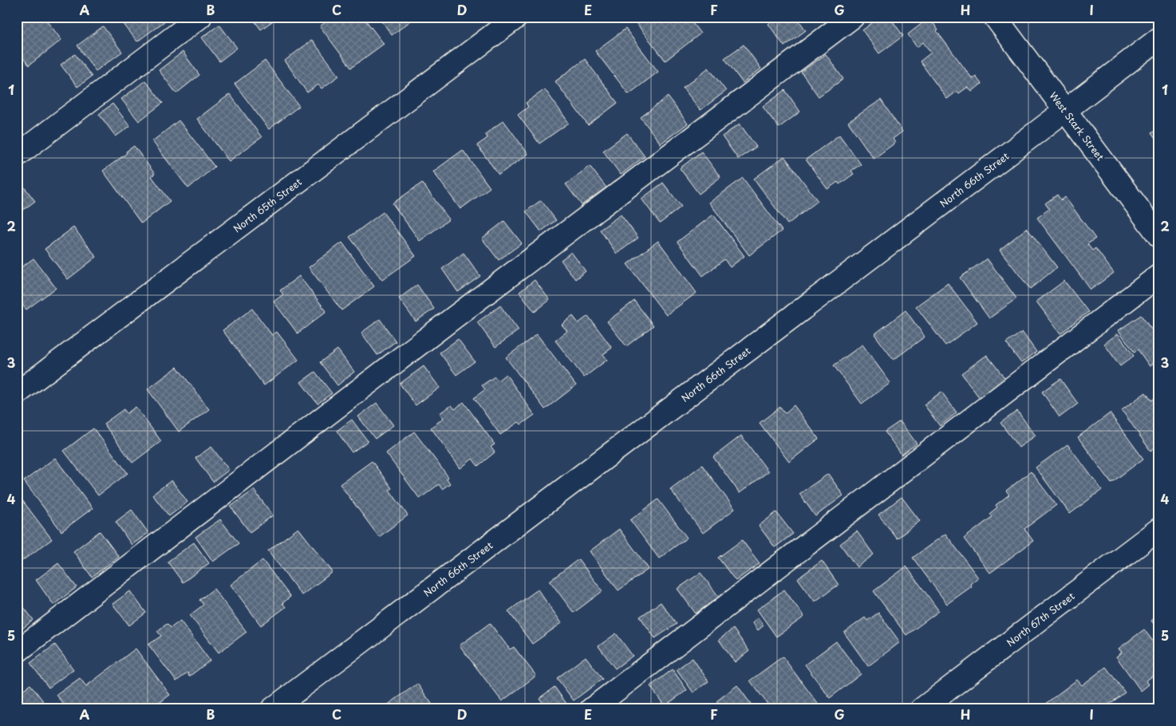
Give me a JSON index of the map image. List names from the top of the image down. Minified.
{"streets":{"street":["West Stark Street","North 66th Street","North 65th Street","North 67th Street"]},"crossings":[["West Stark Street","North 66th Street"]],"grid":{"columns":["A","B","C","D","E","F","G","H","I"],"rows":["1","2","3","4","5"]}}
